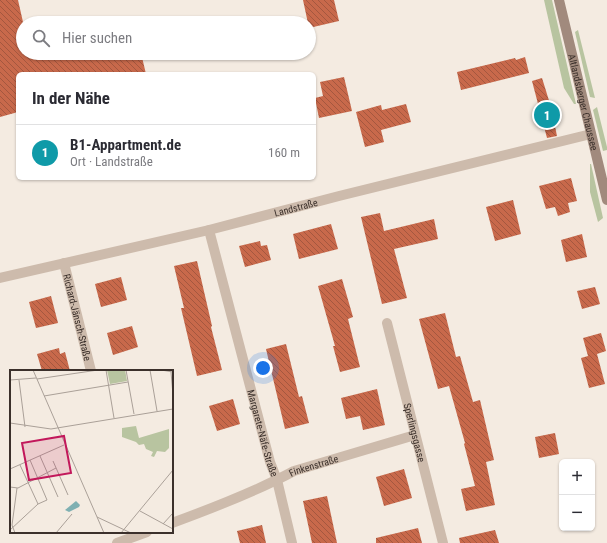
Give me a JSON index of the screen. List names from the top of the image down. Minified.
{"streets":{"main road":["Altlandsberger Chaussee"],"street":["Landstraße","Richard-Jänsch-Straße","Margarete-Näfe-Straße","Sperlingsgasse","Finkenstraße"]},"crossings":[["Altlandsberger Chaussee","Landstraße"],["Landstraße","Richard-Jänsch-Straße"],["Landstraße","Margarete-Näfe-Straße"],["Margarete-Näfe-Straße","Finkenstraße"],["Sperlingsgasse","Finkenstraße"]],"page":{"search":"Hier suchen","heading":"In der Nähe","pins":"1","list":[{"mark":"1","name":"B1-Appartment.de","note":"Ort · Landstraße","value":"160 m"}],"map_buttons":["+","−"]}}
